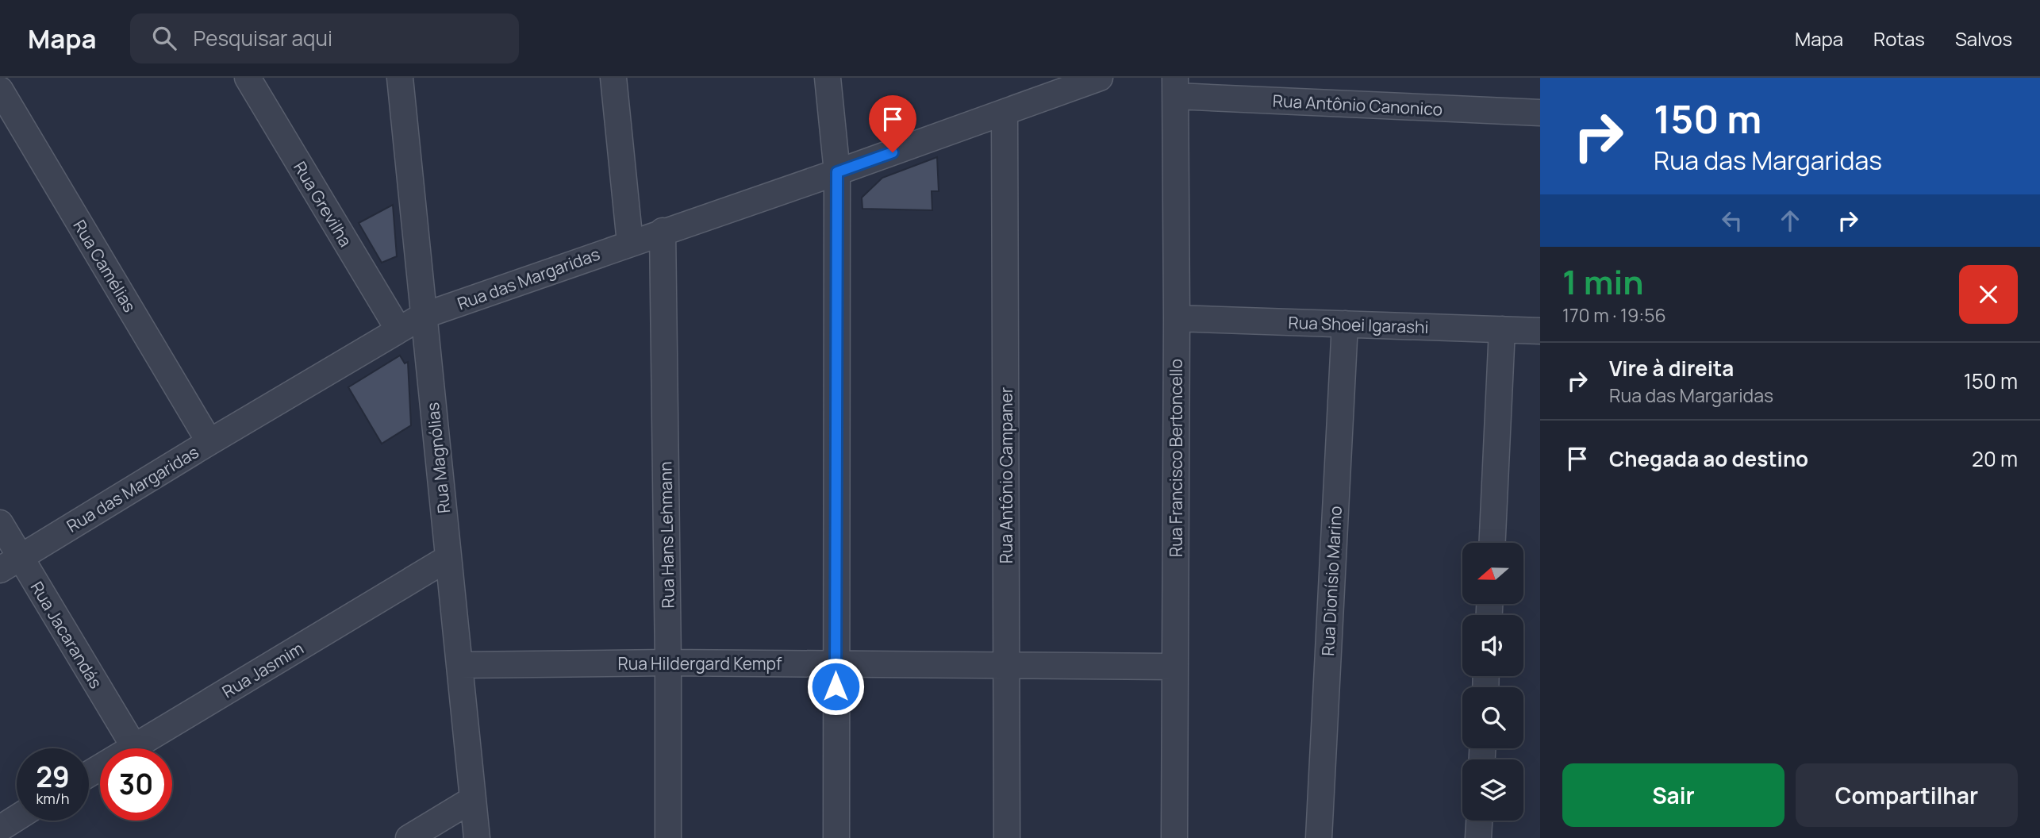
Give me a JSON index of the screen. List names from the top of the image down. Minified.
{"streets":{"street":["Rua Antônio Canonico","Rua Grevilha","Rua Camélias","Rua das Margaridas","Rua Shoei Igarashi","Rua Magnólias","Rua Francisco Bertoncello","Rua Antônio Campaner","Rua Hans Lehmann","Rua Dionísio Marino","Rua Jacarandás","Rua Hildergard Kempf","Rua Jasmim"]},"crossings":[["Rua Antônio Canonico","Rua Francisco Bertoncello"],["Rua Grevilha","Rua das Margaridas"],["Rua Camélias","Rua das Margaridas"],["Rua das Margaridas","Rua Magnólias"],["Rua das Margaridas","Rua Antônio Campaner"],["Rua das Margaridas","Rua Hans Lehmann"],["Rua das Margaridas","Rua Jacarandás"],["Rua Shoei Igarashi","Rua Francisco Bertoncello"],["Rua Shoei Igarashi","Rua Dionísio Marino"],["Rua Magnólias","Rua Hildergard Kempf"],["Rua Magnólias","Rua Jasmim"],["Rua Francisco Bertoncello","Rua Hildergard Kempf"],["Rua Antônio Campaner","Rua Hildergard Kempf"],["Rua Hans Lehmann","Rua Hildergard Kempf"],["Rua Jacarandás","Rua Jasmim"]],"north":"left","page":{"header":"Mapa","search":"Pesquisar aqui","nav":["Mapa","Rotas","Salvos"],"turn":["150 m","Rua das Margaridas"],"heading":["1 min","170 m · 19:56"],"list":[{"name":"Vire à direita","note":"Rua das Margaridas","value":"150 m"},{"name":"Chegada ao destino","value":"20 m"}],"speed":"29 km/h","limit":"30","buttons":["Sair","Compartilhar"]}}
